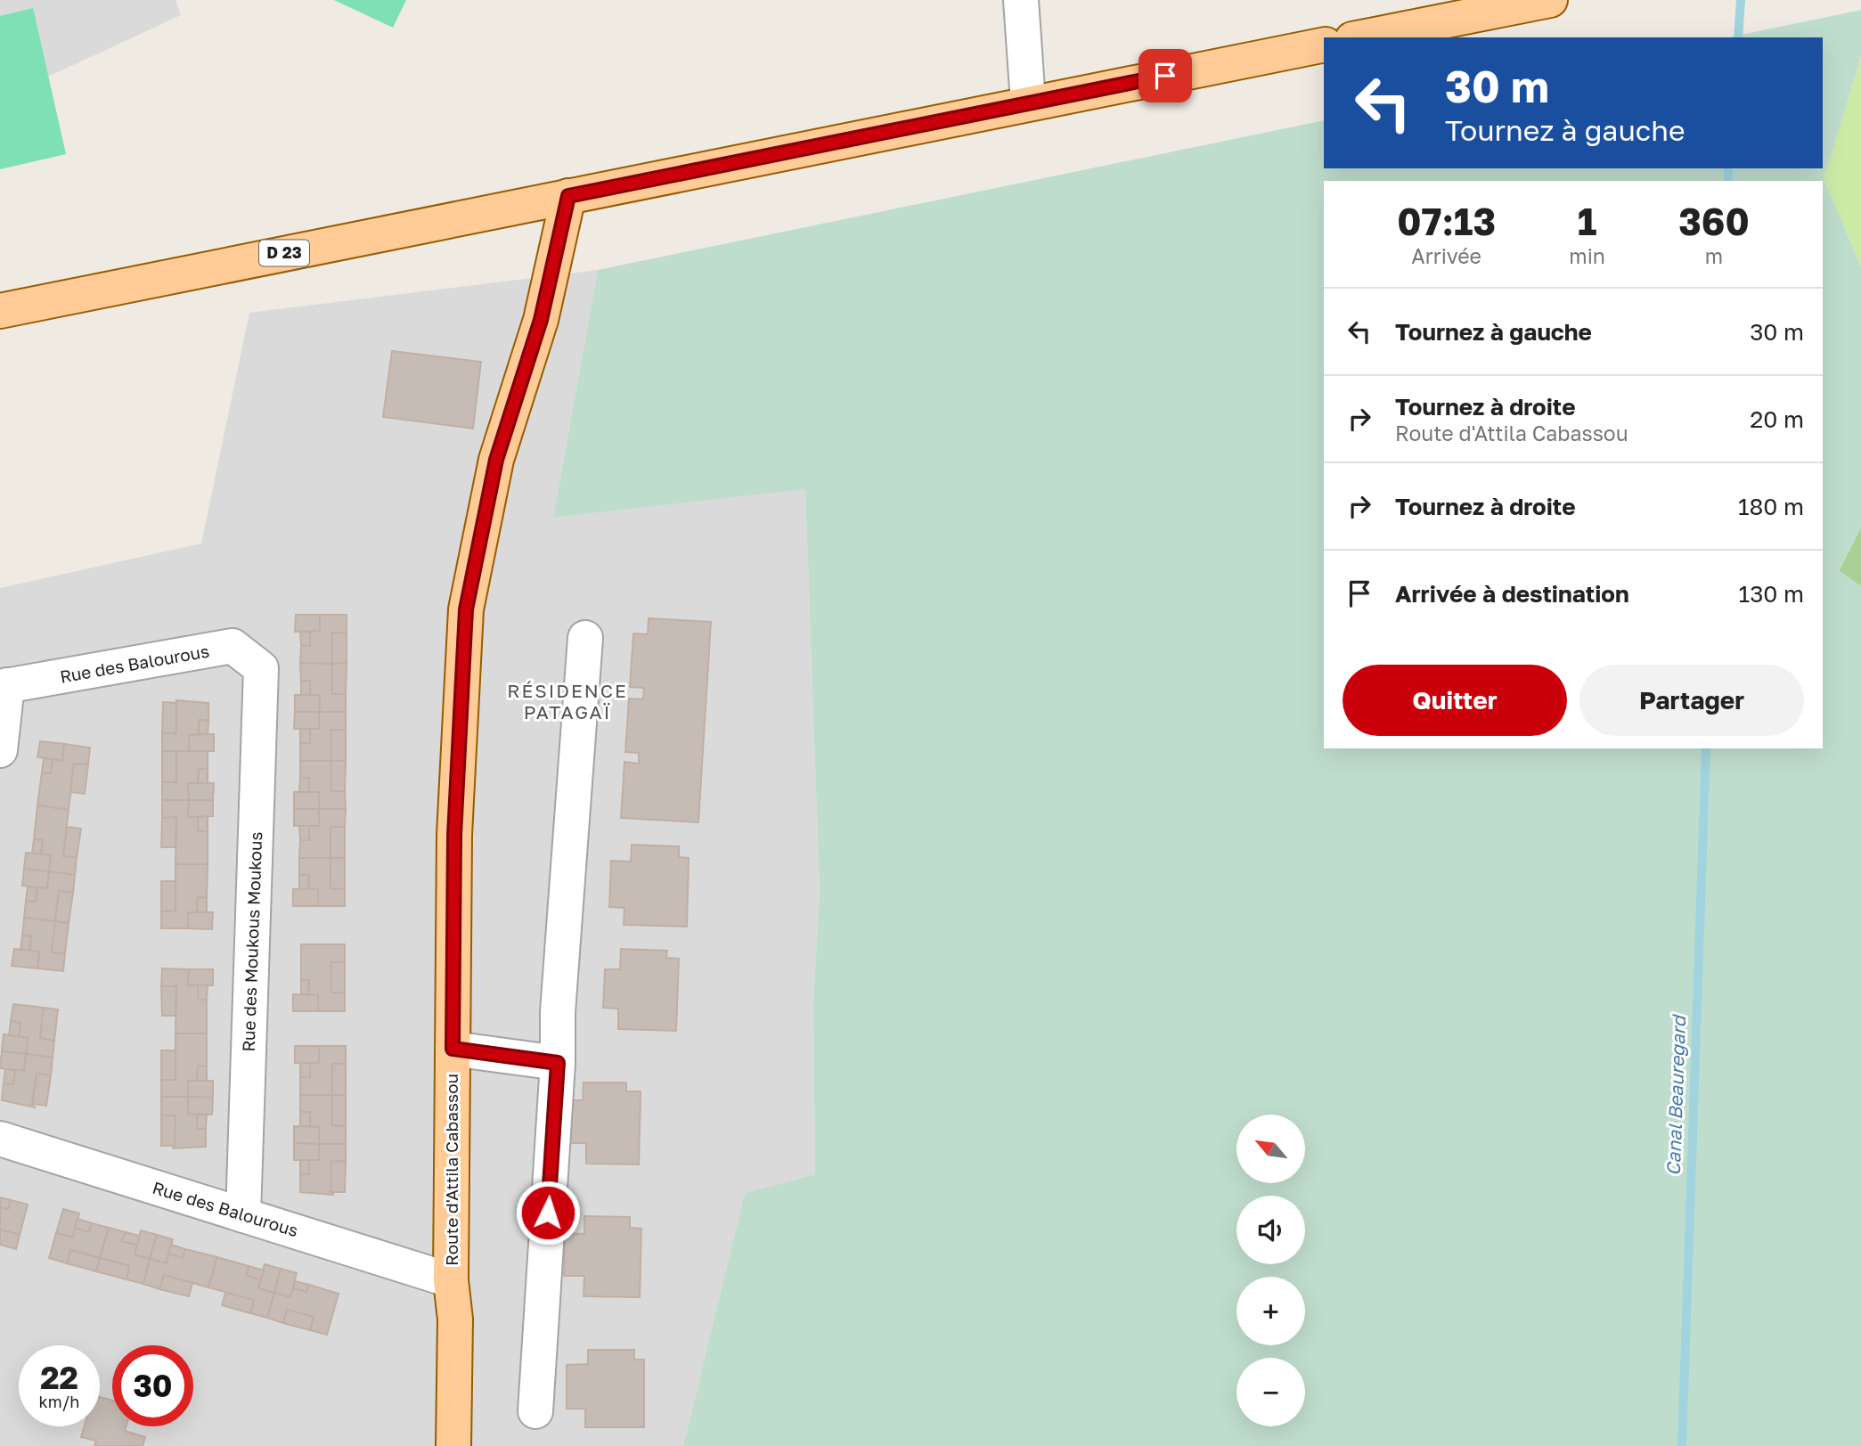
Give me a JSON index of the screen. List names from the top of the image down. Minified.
{"streets":{"main road":["D 23","Route d'Attila Cabassou"],"street":["Rue des Balourous","Rue des Moukous Moukous"]},"crossings":[["D 23","Route d'Attila Cabassou"],["Rue des Balourous","Rue des Moukous Moukous"],["Rue des Balourous","Route d'Attila Cabassou"]],"districts":["RÉSIDENCE PATAGAÏ"],"water":["Canal Beauregard"],"north":"top left","page":{"turn":["30 m","Tournez à gauche"],"eta":["07:13","Arrivée","1","min","360","m"],"list":[{"name":"Tournez à gauche","value":"30 m"},{"name":"Tournez à droite","note":"Route d'Attila Cabassou","value":"20 m"},{"name":"Tournez à droite","value":"180 m"},{"name":"Arrivée à destination","value":"130 m"}],"buttons":["Quitter","Partager"],"map_buttons":["+","−"],"speed":"22 km/h","limit":"30"}}
